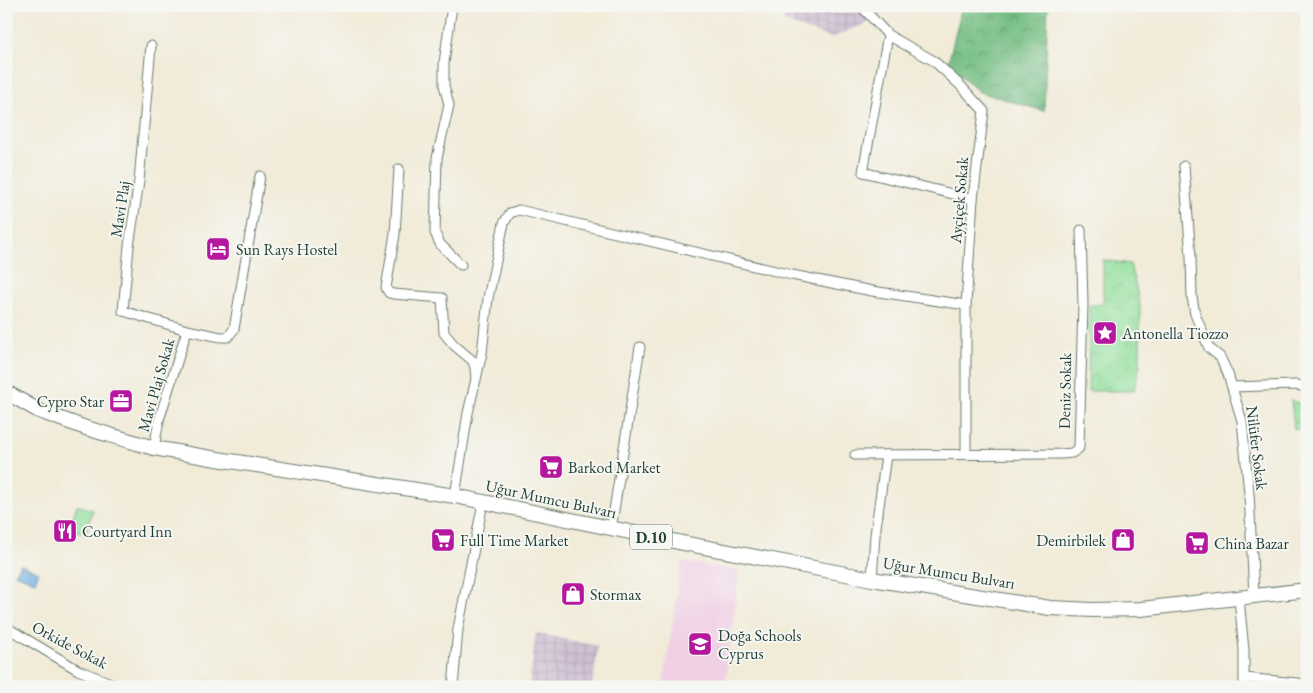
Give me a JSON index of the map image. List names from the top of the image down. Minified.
{"streets":{"main road":["Uğur Mumcu Bulvarı","D.10"],"street":["Ayçiçek Sokak","Mavi Plaj","Mavi Plaj Sokak","Deniz Sokak","Nilüfer Sokak","Orkide Sokak"]},"crossings":[["Ayçiçek Sokak","Deniz Sokak"],["Mavi Plaj","Mavi Plaj Sokak"],["Mavi Plaj Sokak","Uğur Mumcu Bulvarı"],["Nilüfer Sokak","Uğur Mumcu Bulvarı"]],"places":{"hotel":["Sun Rays Hostel"],"place":["Antonella Tiozzo"],"office":["Cypro Star"],"supermarket":["Barkod Market","Full Time Market","China Bazar"],"restaurant":["Courtyard Inn"],"shop":["Demirbilek","Stormax"],"school or university":["Doğa Schools Cyprus"]}}
